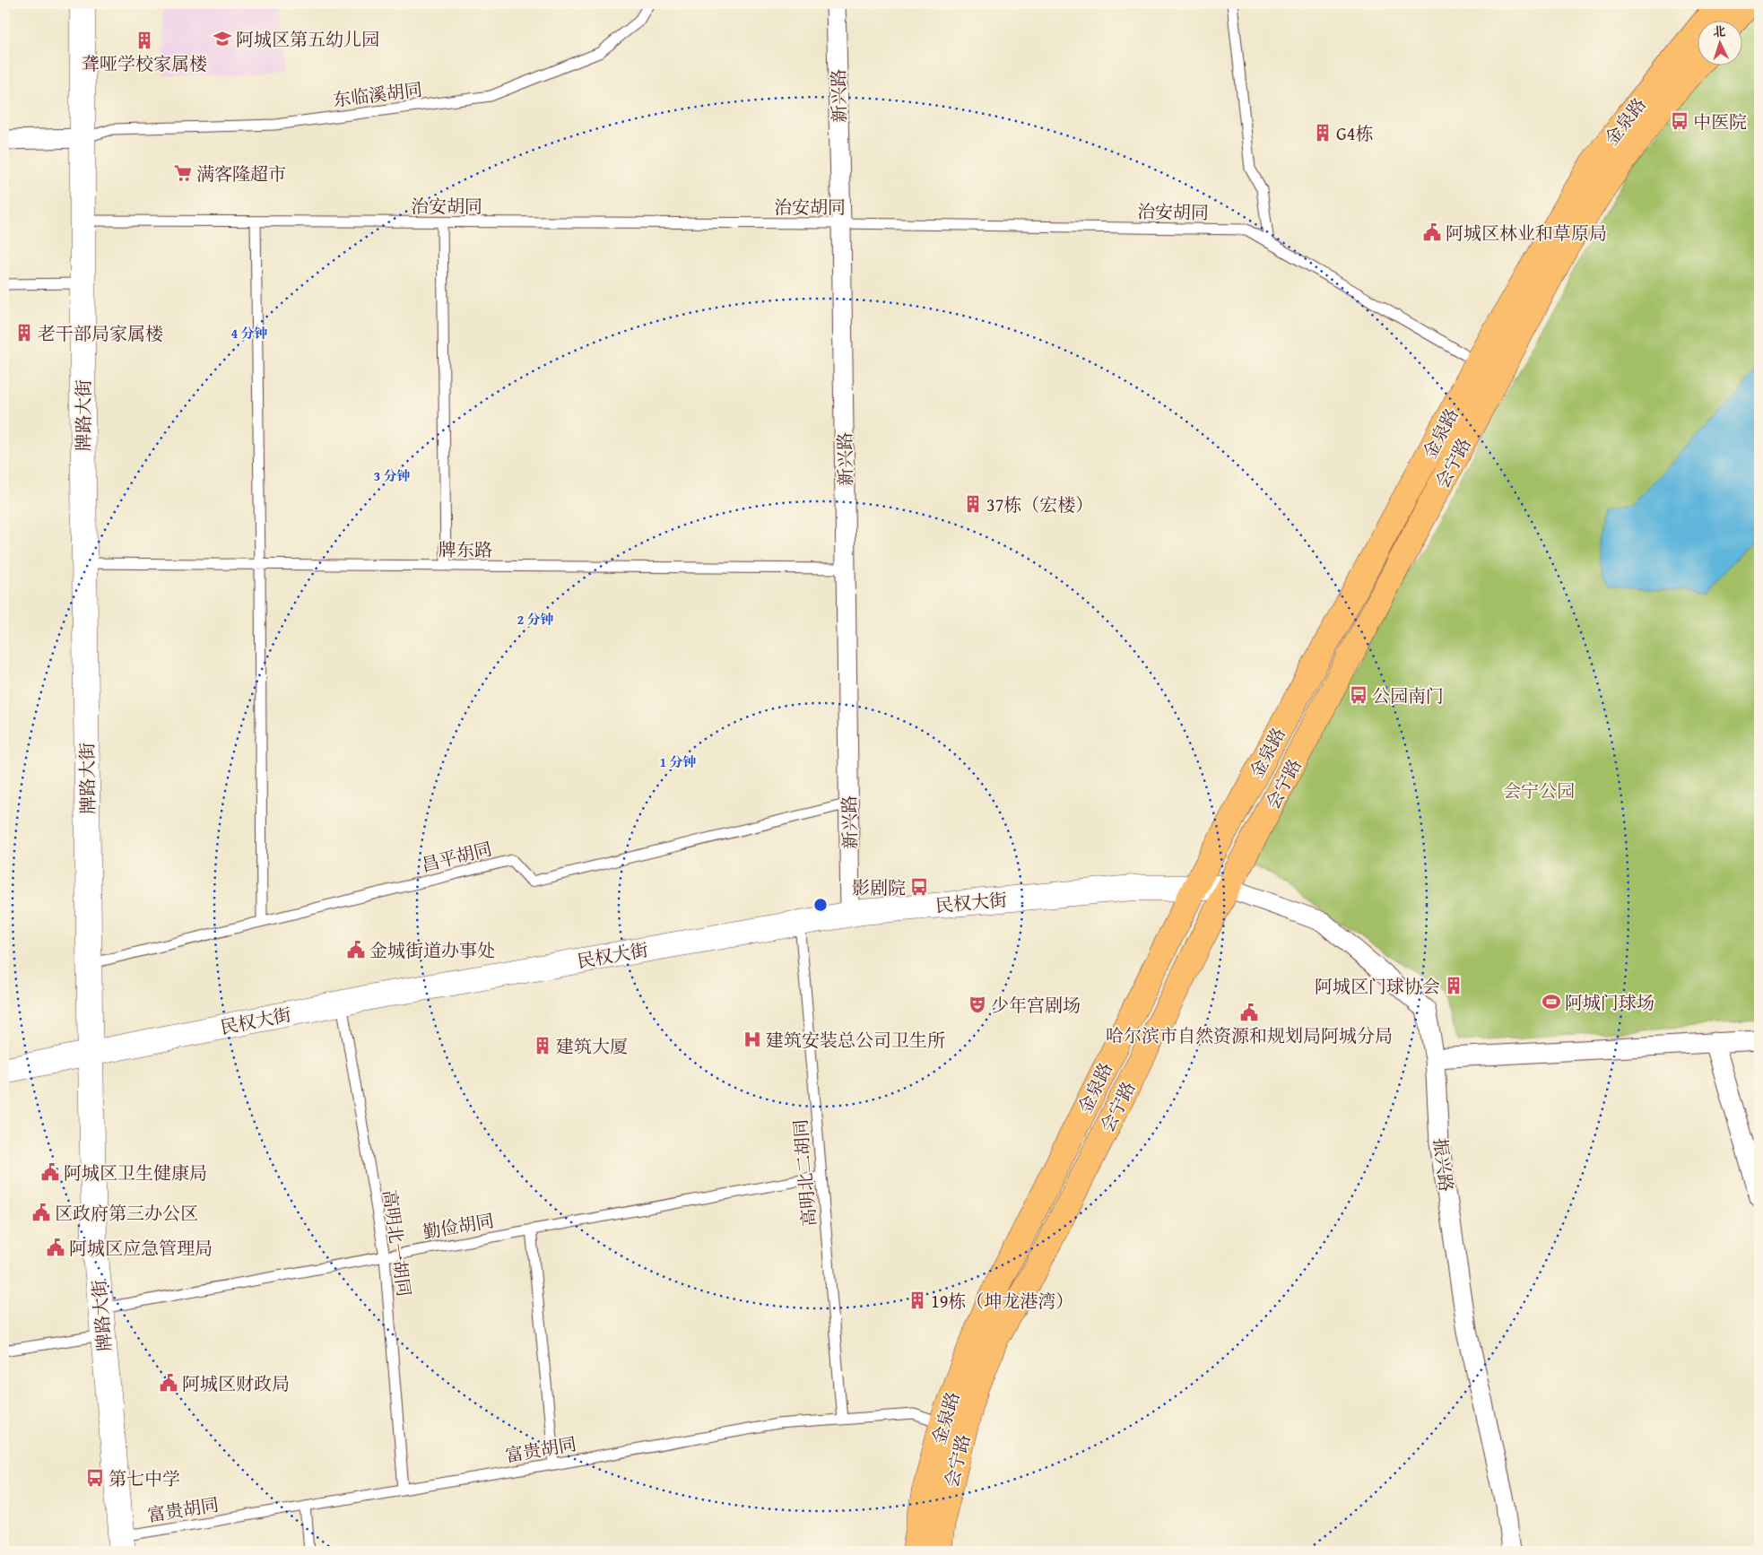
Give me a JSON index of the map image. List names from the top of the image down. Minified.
{"streets":{"main road":["金泉路","会宁路"],"street":["新兴路","牌路大街","民权大街","振兴路"],"lane":["东临溪胡同","治安胡同","牌东路","昌平胡同","高明北二胡同","勤俭胡同","高明北一胡同","富贵胡同"]},"crossings":[["东临溪胡同","牌路大街"],["新兴路","治安胡同"],["新兴路","牌东路"],["新兴路","昌平胡同"],["新兴路","民权大街"],["金泉路","治安胡同"],["金泉路","会宁路"],["金泉路","民权大街"],["金泉路","富贵胡同"],["治安胡同","牌路大街"],["治安胡同","会宁路"],["牌路大街","牌东路"],["牌路大街","昌平胡同"],["牌路大街","民权大街"],["牌路大街","勤俭胡同"],["牌路大街","富贵胡同"],["会宁路","民权大街"],["会宁路","振兴路"],["会宁路","富贵胡同"],["民权大街","振兴路"],["民权大街","高明北二胡同"],["民权大街","高明北一胡同"],["高明北二胡同","勤俭胡同"],["高明北二胡同","富贵胡同"],["勤俭胡同","高明北一胡同"],["高明北一胡同","富贵胡同"]],"parks":["会宁公园"],"places":{"school or university":["阿城区第五幼儿园"],"building":["聋哑学校家属楼","G4栋","老干部局家属楼","37栋（宏楼）","阿城区门球协会","建筑大厦","19栋（坤龙港湾）"],"bus stop":["中医院","公园南门","影剧院","第七中学"],"supermarket":["满客隆超市"],"public building":["阿城区林业和草原局","金城街道办事处","哈尔滨市自然资源和规划局阿城分局","阿城区卫生健康局","区政府第三办公区","阿城区应急管理局","阿城区财政局"],"sports":["阿城门球场"],"theatre":["少年宫剧场"],"hospital":["建筑安装总公司卫生所"]},"north":"top","rings":["4 分钟","3 分钟","2 分钟","1 分钟"]}
